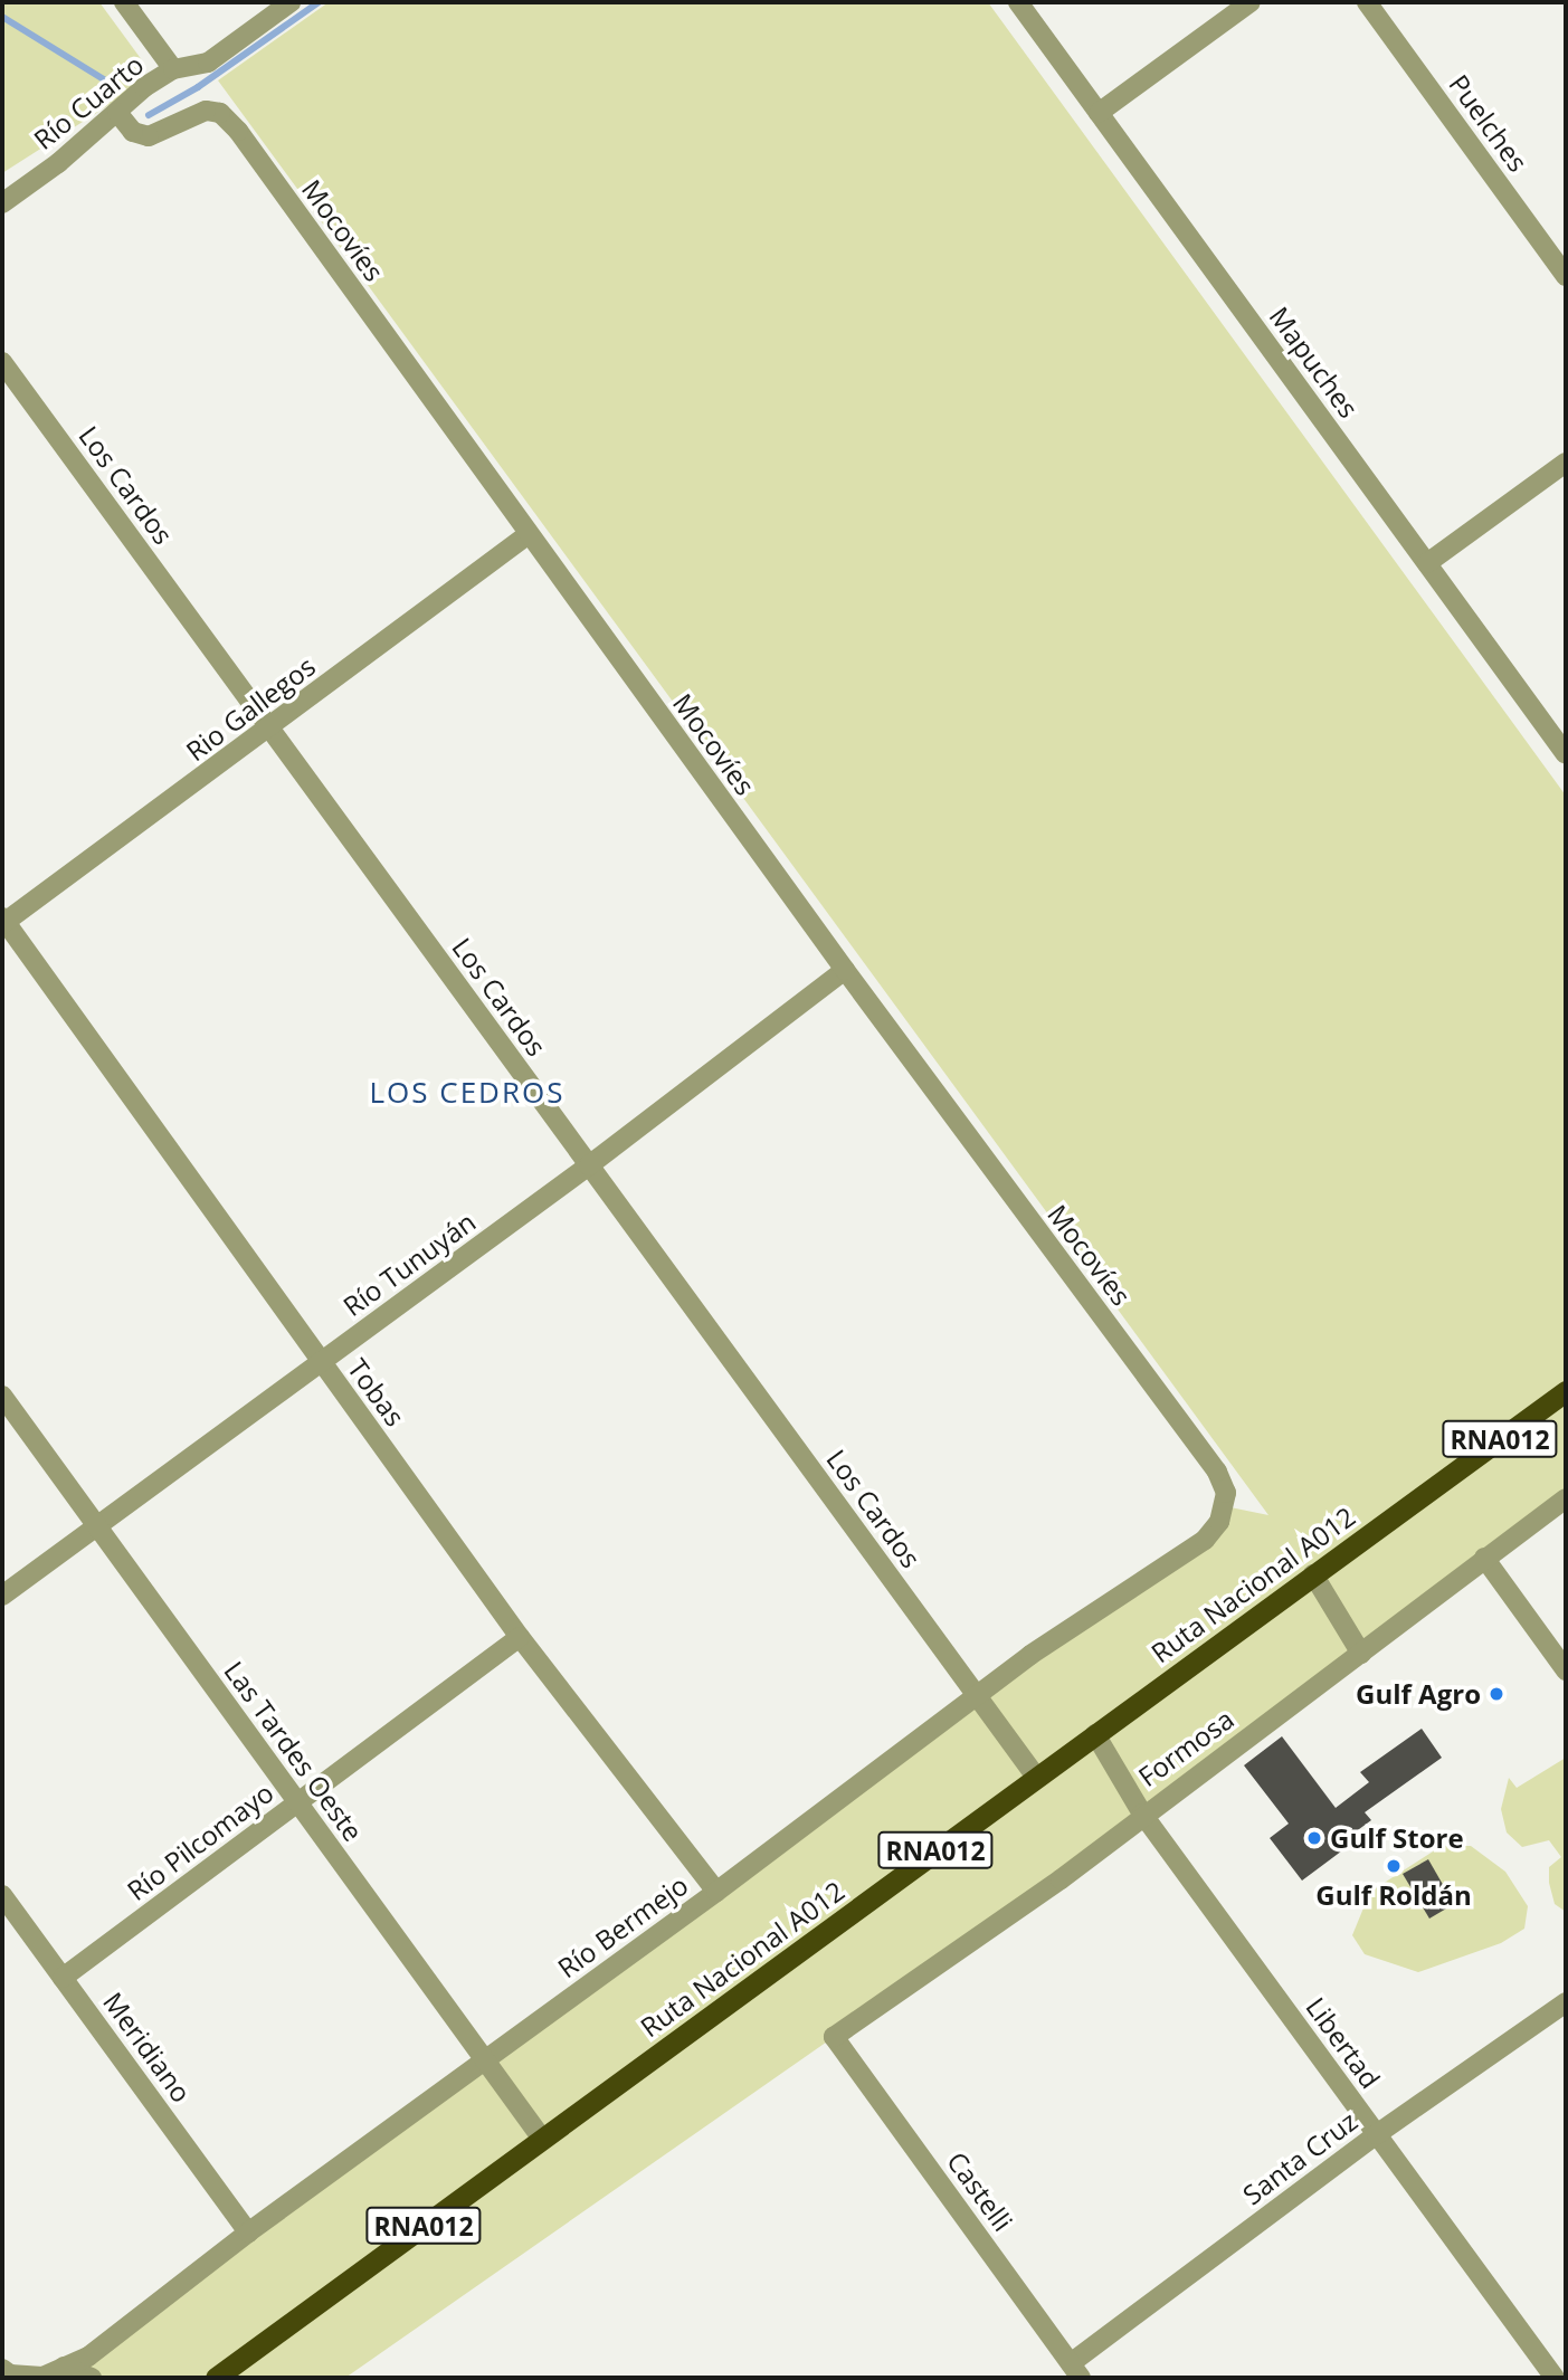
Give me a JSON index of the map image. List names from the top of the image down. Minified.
{"streets":{"highway":["RNA012","Ruta Nacional A012"],"street":["Río Cuarto","Puelches","Mocovíes","Mapuches","Los Cardos","Rio Gallegos","Río Tunuyán","Tobas","Formosa","Las Tardes Oeste","Río Pilcomayo","Río Bermejo","Libertad","Meridiano","Santa Cruz","Castelli"]},"crossings":[["Río Cuarto","Mocovíes"],["Mocovíes","Rio Gallegos"],["Mocovíes","Río Tunuyán"],["Mocovíes","Río Bermejo"],["Los Cardos","Rio Gallegos"],["Los Cardos","Río Tunuyán"],["Los Cardos","Ruta Nacional A012"],["Los Cardos","Río Bermejo"],["Rio Gallegos","Tobas"],["Río Tunuyán","Tobas"],["Río Tunuyán","Las Tardes Oeste"],["Tobas","Río Pilcomayo"],["Tobas","Río Bermejo"],["Ruta Nacional A012","Las Tardes Oeste"],["Ruta Nacional A012","Libertad"],["Formosa","Libertad"],["Formosa","Castelli"],["Las Tardes Oeste","Río Pilcomayo"],["Las Tardes Oeste","Río Bermejo"],["Río Pilcomayo","Meridiano"],["Río Bermejo","Meridiano"],["Libertad","Santa Cruz"],["Santa Cruz","Castelli"]],"districts":["LOS CEDROS"],"places":["Gulf Agro","Gulf Store","Gulf Roldán"]}
